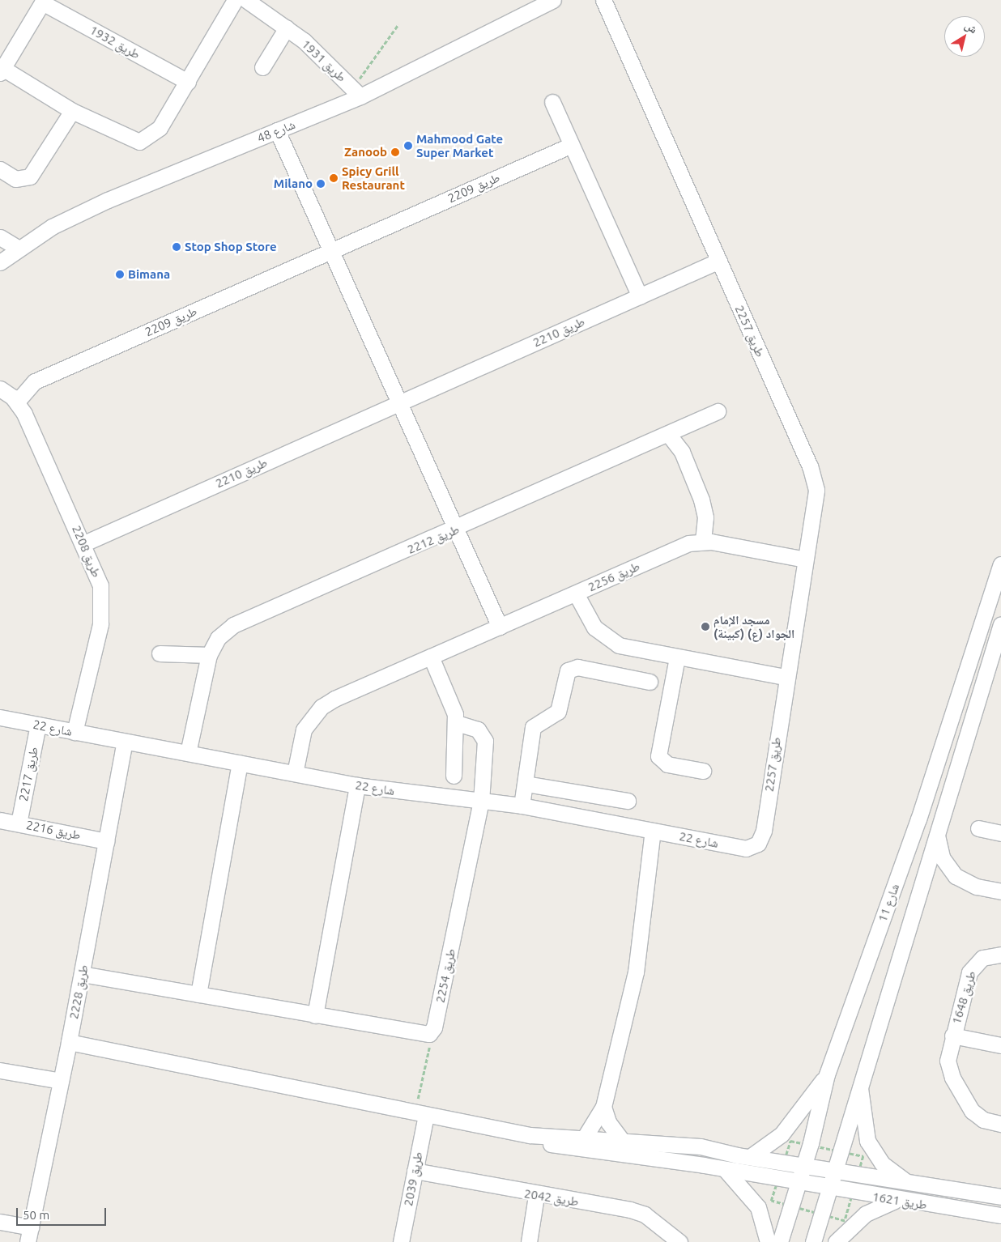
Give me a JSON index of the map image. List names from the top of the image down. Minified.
{"streets":{"street":["طريق 1932","طريق 1931","شارع 48","طريق 2209","طريق 2257","طريق 2210","طريق 2212","طريق 2208","طريق 2256","شارع 22","طريق 2217","طريق 2216","شارع 11","طريق 2254","طريق 2228","طريق 1648","طريق 2039","طريق 2042","طريق 1621"]},"crossings":[["طريق 1931","شارع 48"],["طريق 2209","طريق 2208"],["طريق 2257","طريق 2210"],["طريق 2257","طريق 2256"],["طريق 2257","شارع 22"],["طريق 2210","طريق 2208"],["طريق 2212","شارع 22"],["طريق 2208","شارع 22"],["طريق 2256","شارع 22"],["شارع 22","طريق 2217"],["شارع 22","طريق 2254"],["شارع 22","طريق 2228"],["طريق 2217","طريق 2216"],["طريق 2216","طريق 2228"],["شارع 11","طريق 1621"],["طريق 2039","طريق 2042"]],"places":["Mahmood Gate Super Market","Zanoob","Spicy Grill Restaurant","Milano","Stop Shop Store","Bimana","مسجد الإمام الجواد (ع) (كبينة)"],"scale_bar":"50 m","north":"top right"}
